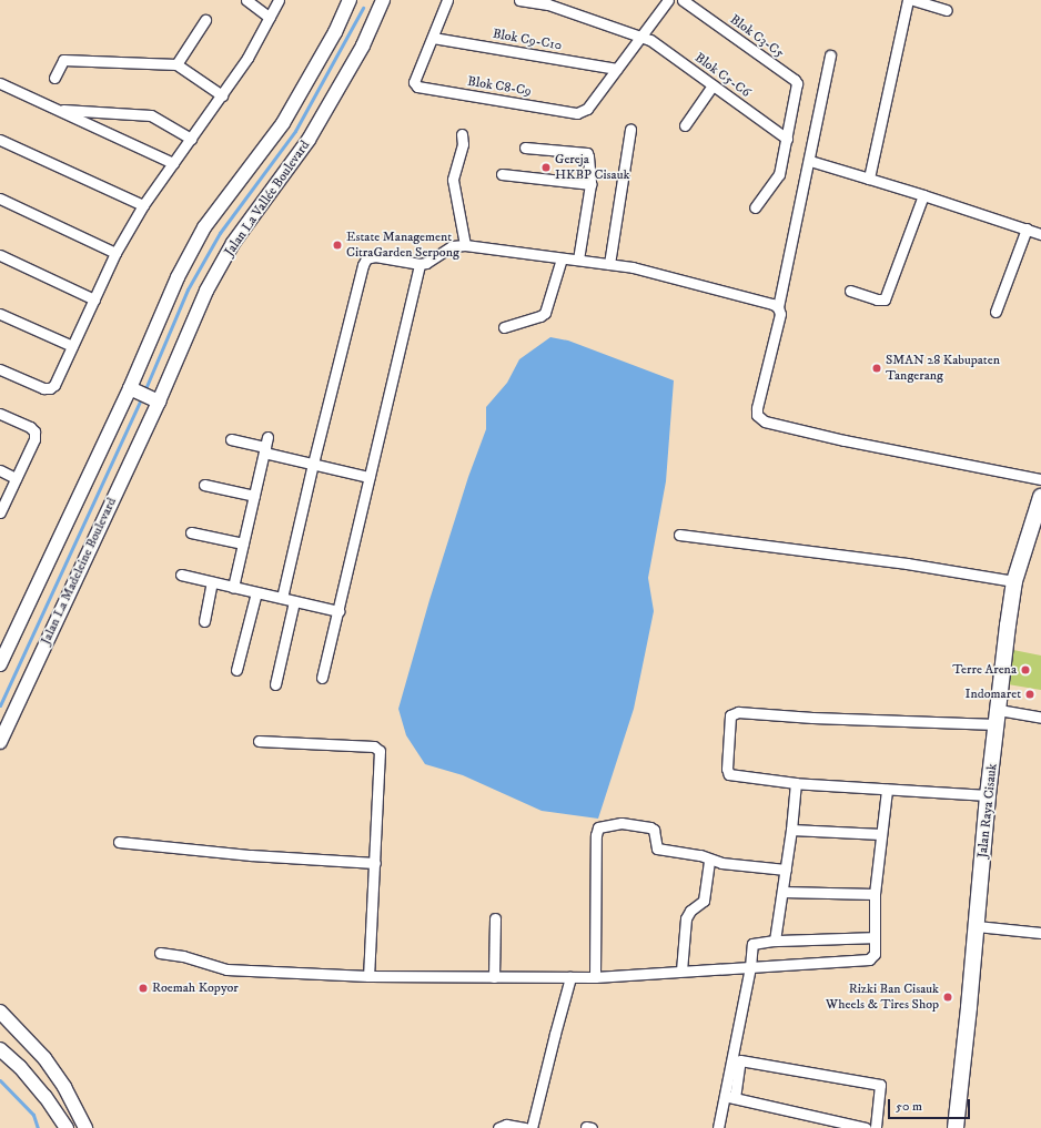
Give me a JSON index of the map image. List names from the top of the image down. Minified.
{"streets":{"main road":["Jalan Raya Cisauk"],"street":["Blok C3-C5","Blok C9-C10","Blok C5-C6","Blok C8-C9","Jalan La Vallée Boulevard","Jalan La Madeleine Boulevard"]},"crossings":[["Blok C3-C5","Blok C5-C6"],["Blok C9-C10","Blok C8-C9"],["Jalan La Vallée Boulevard","Jalan La Madeleine Boulevard"]],"places":["Gereja HKBP Cisauk","Estate Management CitraGarden Serpong","SMAN 28 Kabupaten Tangerang","Terre Arena","Indomaret","Roemah Kopyor","Rizki Ban Cisauk Wheels & Tires Shop"],"scale_bar":"50 m"}
